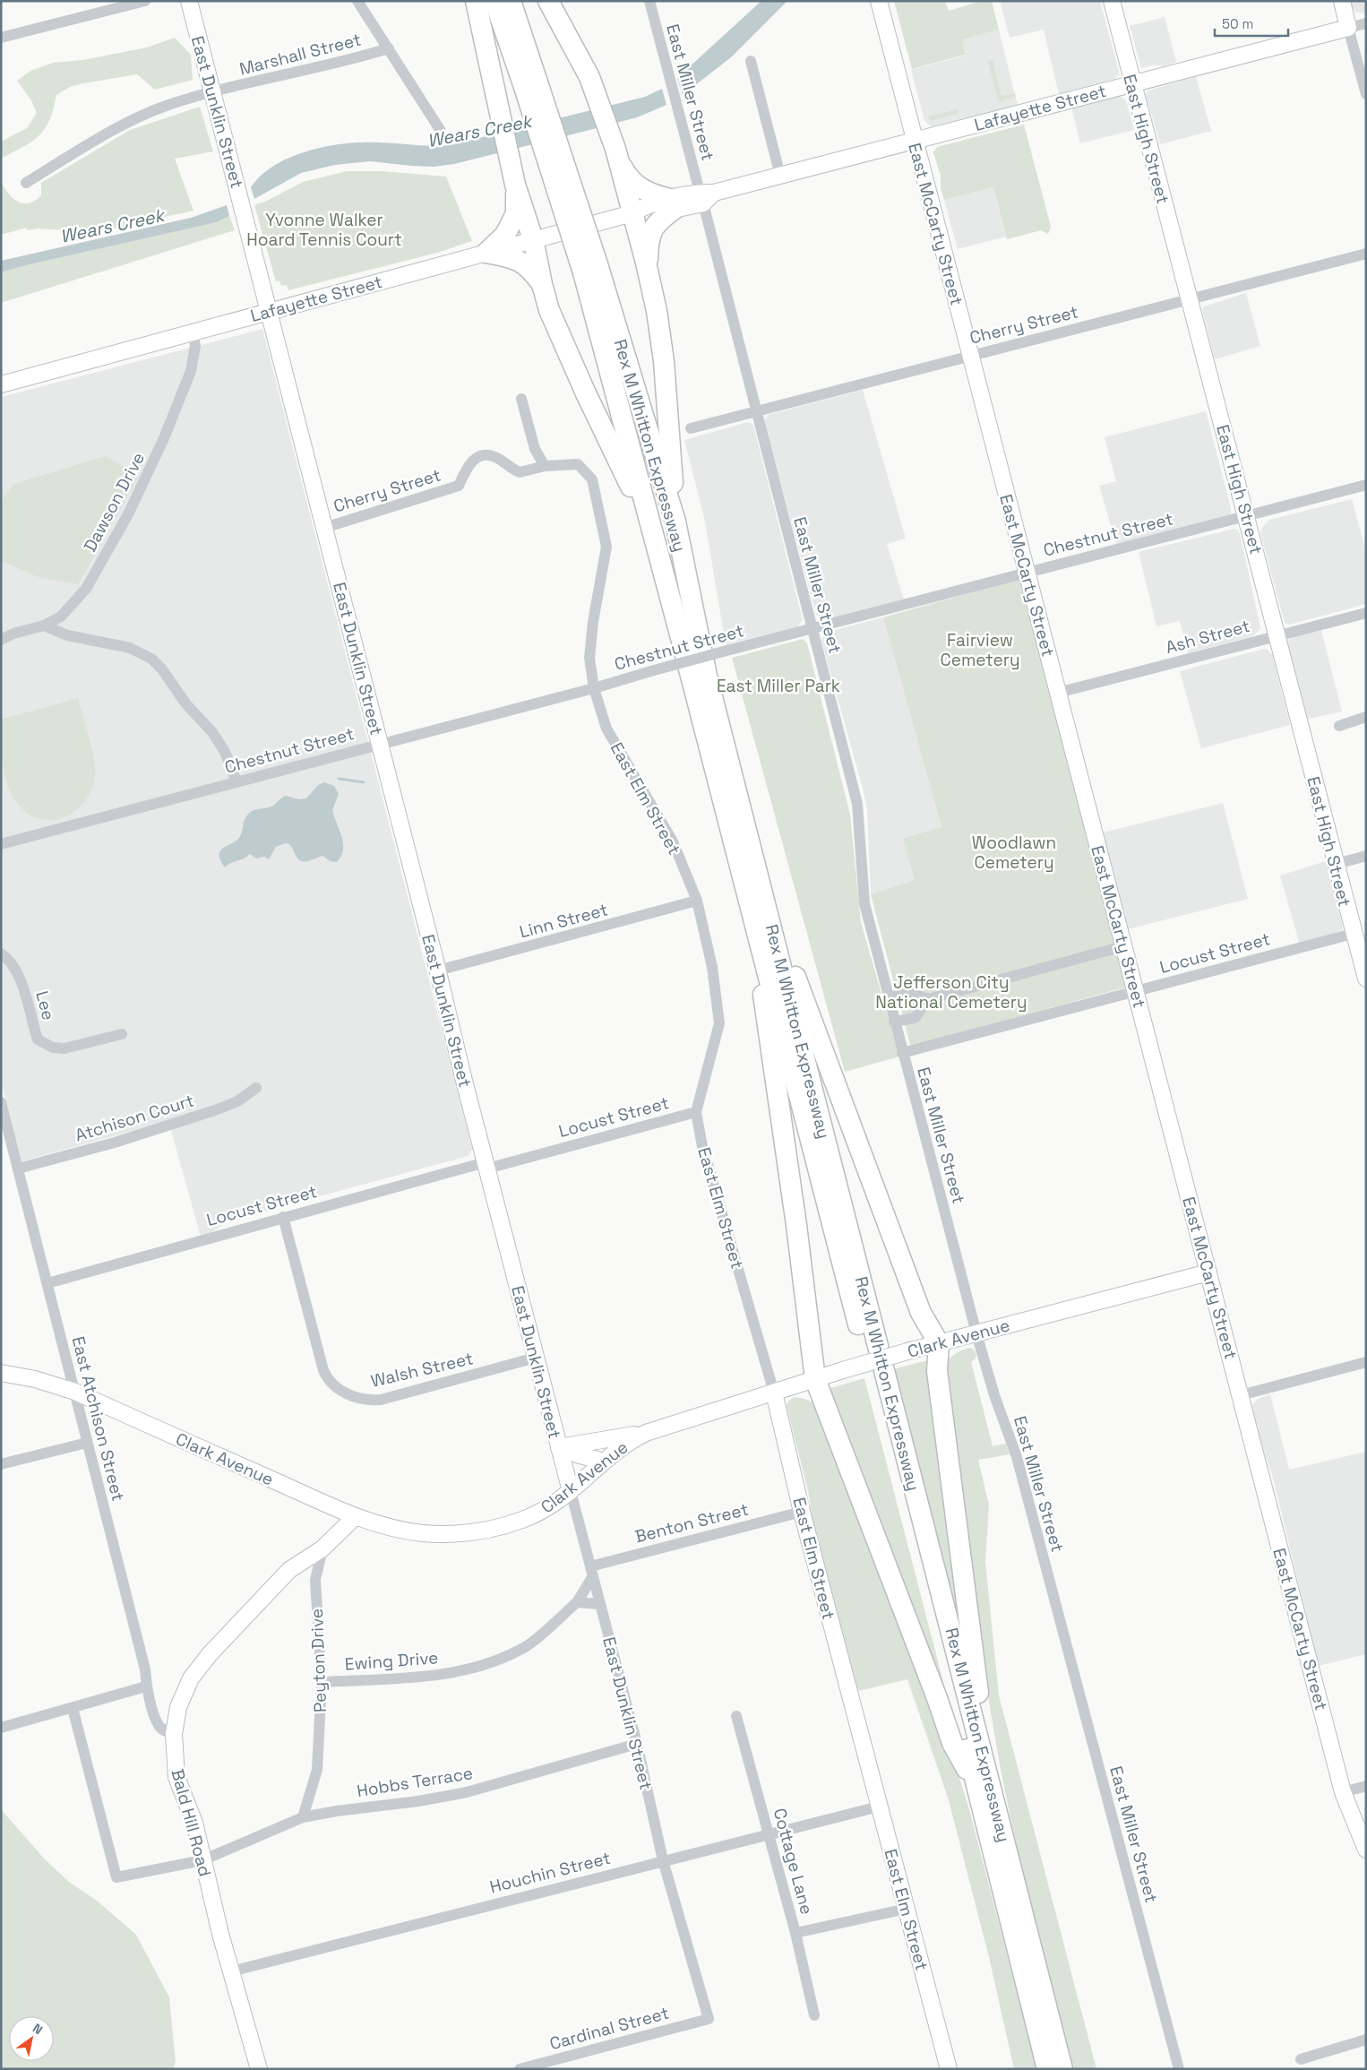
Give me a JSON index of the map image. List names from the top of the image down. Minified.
{"streets":{"highway":["Rex M Whitton Expressway"],"main road":["Lafayette Street","East Dunklin Street","East High Street","East McCarty Street","East Elm Street","Clark Avenue","Bald Hill Road"],"street":["Marshall Street","East Miller Street","Cherry Street","Dawson Drive","Chestnut Street","Ash Street","Linn Street","Locust Street","Lee","Atchison Court","Walsh Street","East Atchison Street","Benton Street","Peyton Drive","Ewing Drive","Hobbs Terrace","Cottage Lane","Houchin Street","Cardinal Street"]},"crossings":[["Marshall Street","East Dunklin Street"],["East Miller Street","Lafayette Street"],["East Miller Street","Cherry Street"],["East Miller Street","Chestnut Street"],["East Miller Street","Locust Street"],["East Miller Street","Clark Avenue"],["Lafayette Street","East Dunklin Street"],["Lafayette Street","East High Street"],["Lafayette Street","East McCarty Street"],["Lafayette Street","Dawson Drive"],["East Dunklin Street","Cherry Street"],["East Dunklin Street","Chestnut Street"],["East Dunklin Street","Linn Street"],["East Dunklin Street","Locust Street"],["East Dunklin Street","Clark Avenue"],["East Dunklin Street","Walsh Street"],["East Dunklin Street","Benton Street"],["East Dunklin Street","Ewing Drive"],["East Dunklin Street","Hobbs Terrace"],["East Dunklin Street","Houchin Street"],["East Dunklin Street","Cardinal Street"],["East High Street","Cherry Street"],["East High Street","Chestnut Street"],["East High Street","Ash Street"],["East High Street","Locust Street"],["East McCarty Street","Cherry Street"],["East McCarty Street","Chestnut Street"],["East McCarty Street","Ash Street"],["East McCarty Street","Locust Street"],["East McCarty Street","Clark Avenue"],["Cherry Street","East Elm Street"],["Chestnut Street","East Elm Street"],["East Elm Street","Linn Street"],["East Elm Street","Locust Street"],["East Elm Street","Clark Avenue"],["East Elm Street","Benton Street"],["East Elm Street","Houchin Street"],["Locust Street","Walsh Street"],["Locust Street","East Atchison Street"],["Atchison Court","East Atchison Street"],["Clark Avenue","East Atchison Street"],["East Atchison Street","Bald Hill Road"],["Benton Street","Ewing Drive"],["Peyton Drive","Ewing Drive"],["Peyton Drive","Hobbs Terrace"],["Peyton Drive","Bald Hill Road"],["Hobbs Terrace","Bald Hill Road"],["Bald Hill Road","Houchin Street"],["Cottage Lane","Houchin Street"]],"water":["Wears Creek"],"parks":["Yvonne Walker Hoard Tennis Court","Fairview Cemetery","East Miller Park","Woodlawn Cemetery","Jefferson City National Cemetery"],"scale_bar":"50 m","north":"top right"}
